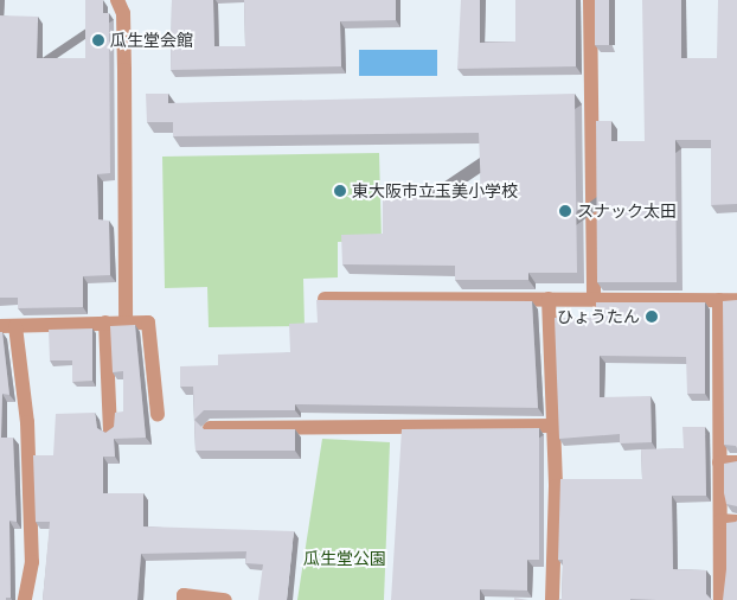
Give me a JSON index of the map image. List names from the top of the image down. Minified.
{"parks":["瓜生堂公園"],"places":["瓜生堂会館","東大阪市立玉美小学校","スナック太田","ひょうたん"]}
